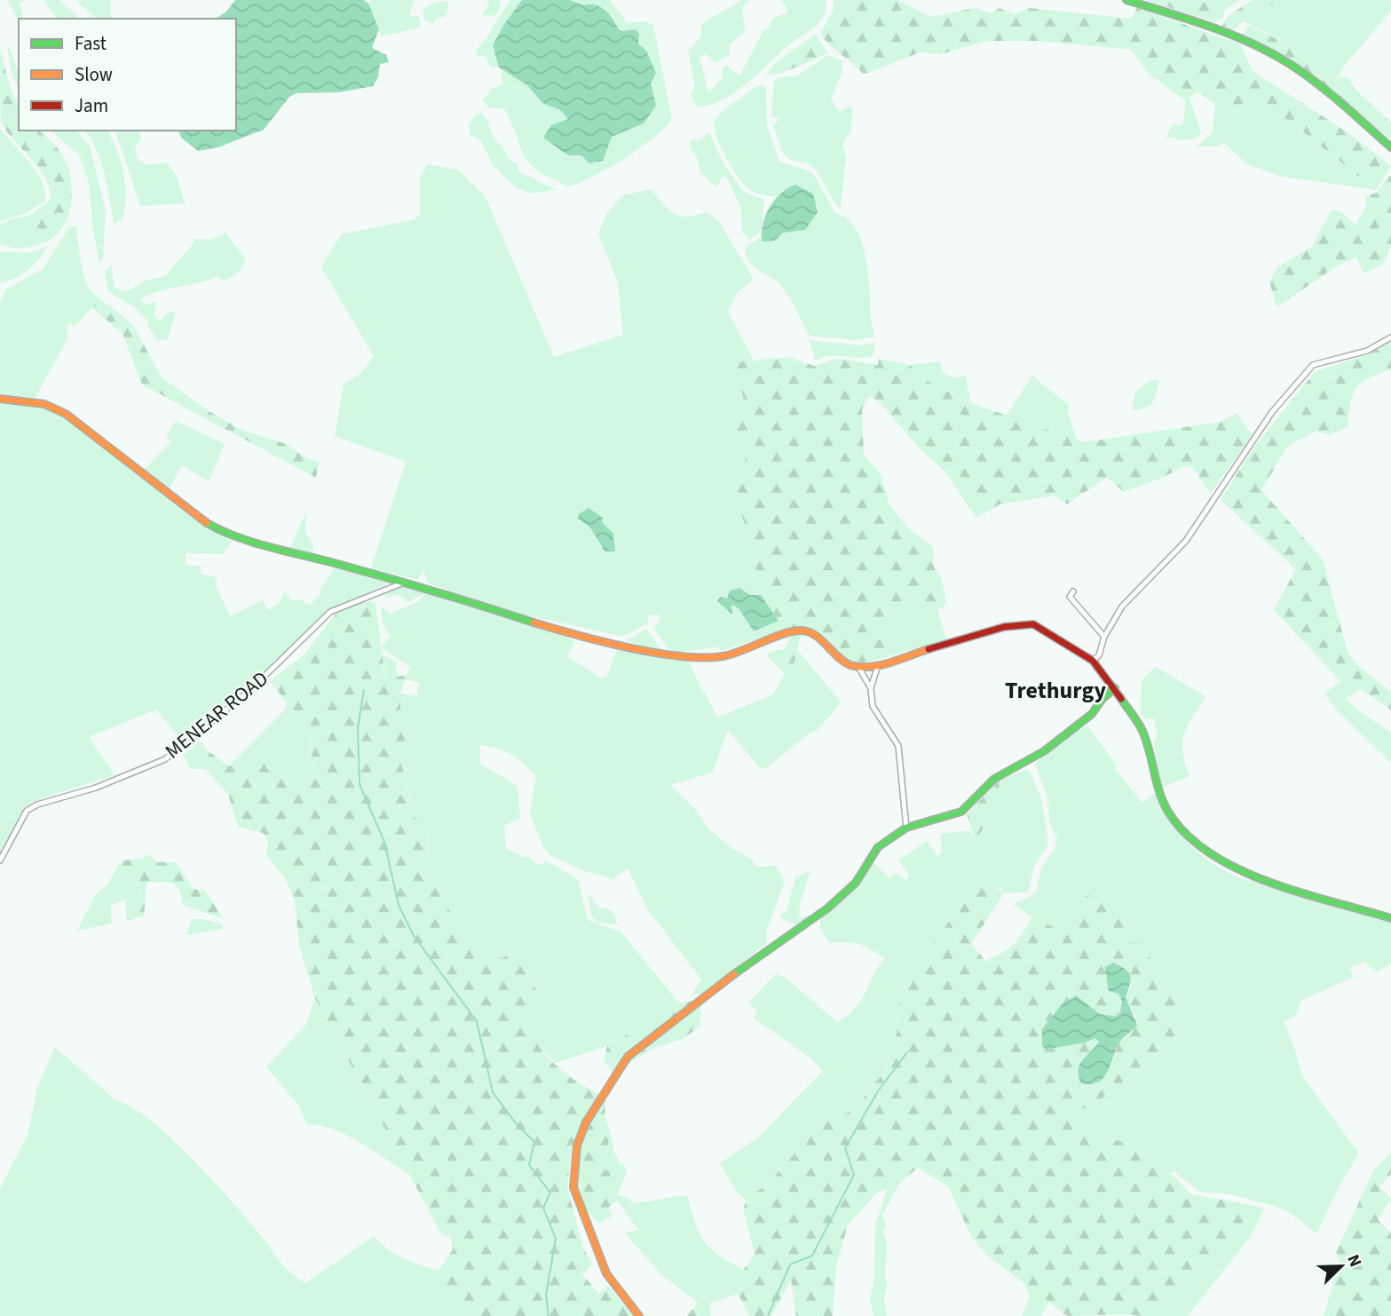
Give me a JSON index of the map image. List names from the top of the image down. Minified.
{"streets":{"street":["MENEAR ROAD"]},"districts":["Trethurgy"],"legend":["Fast","Slow","Jam"],"north":"top right"}
